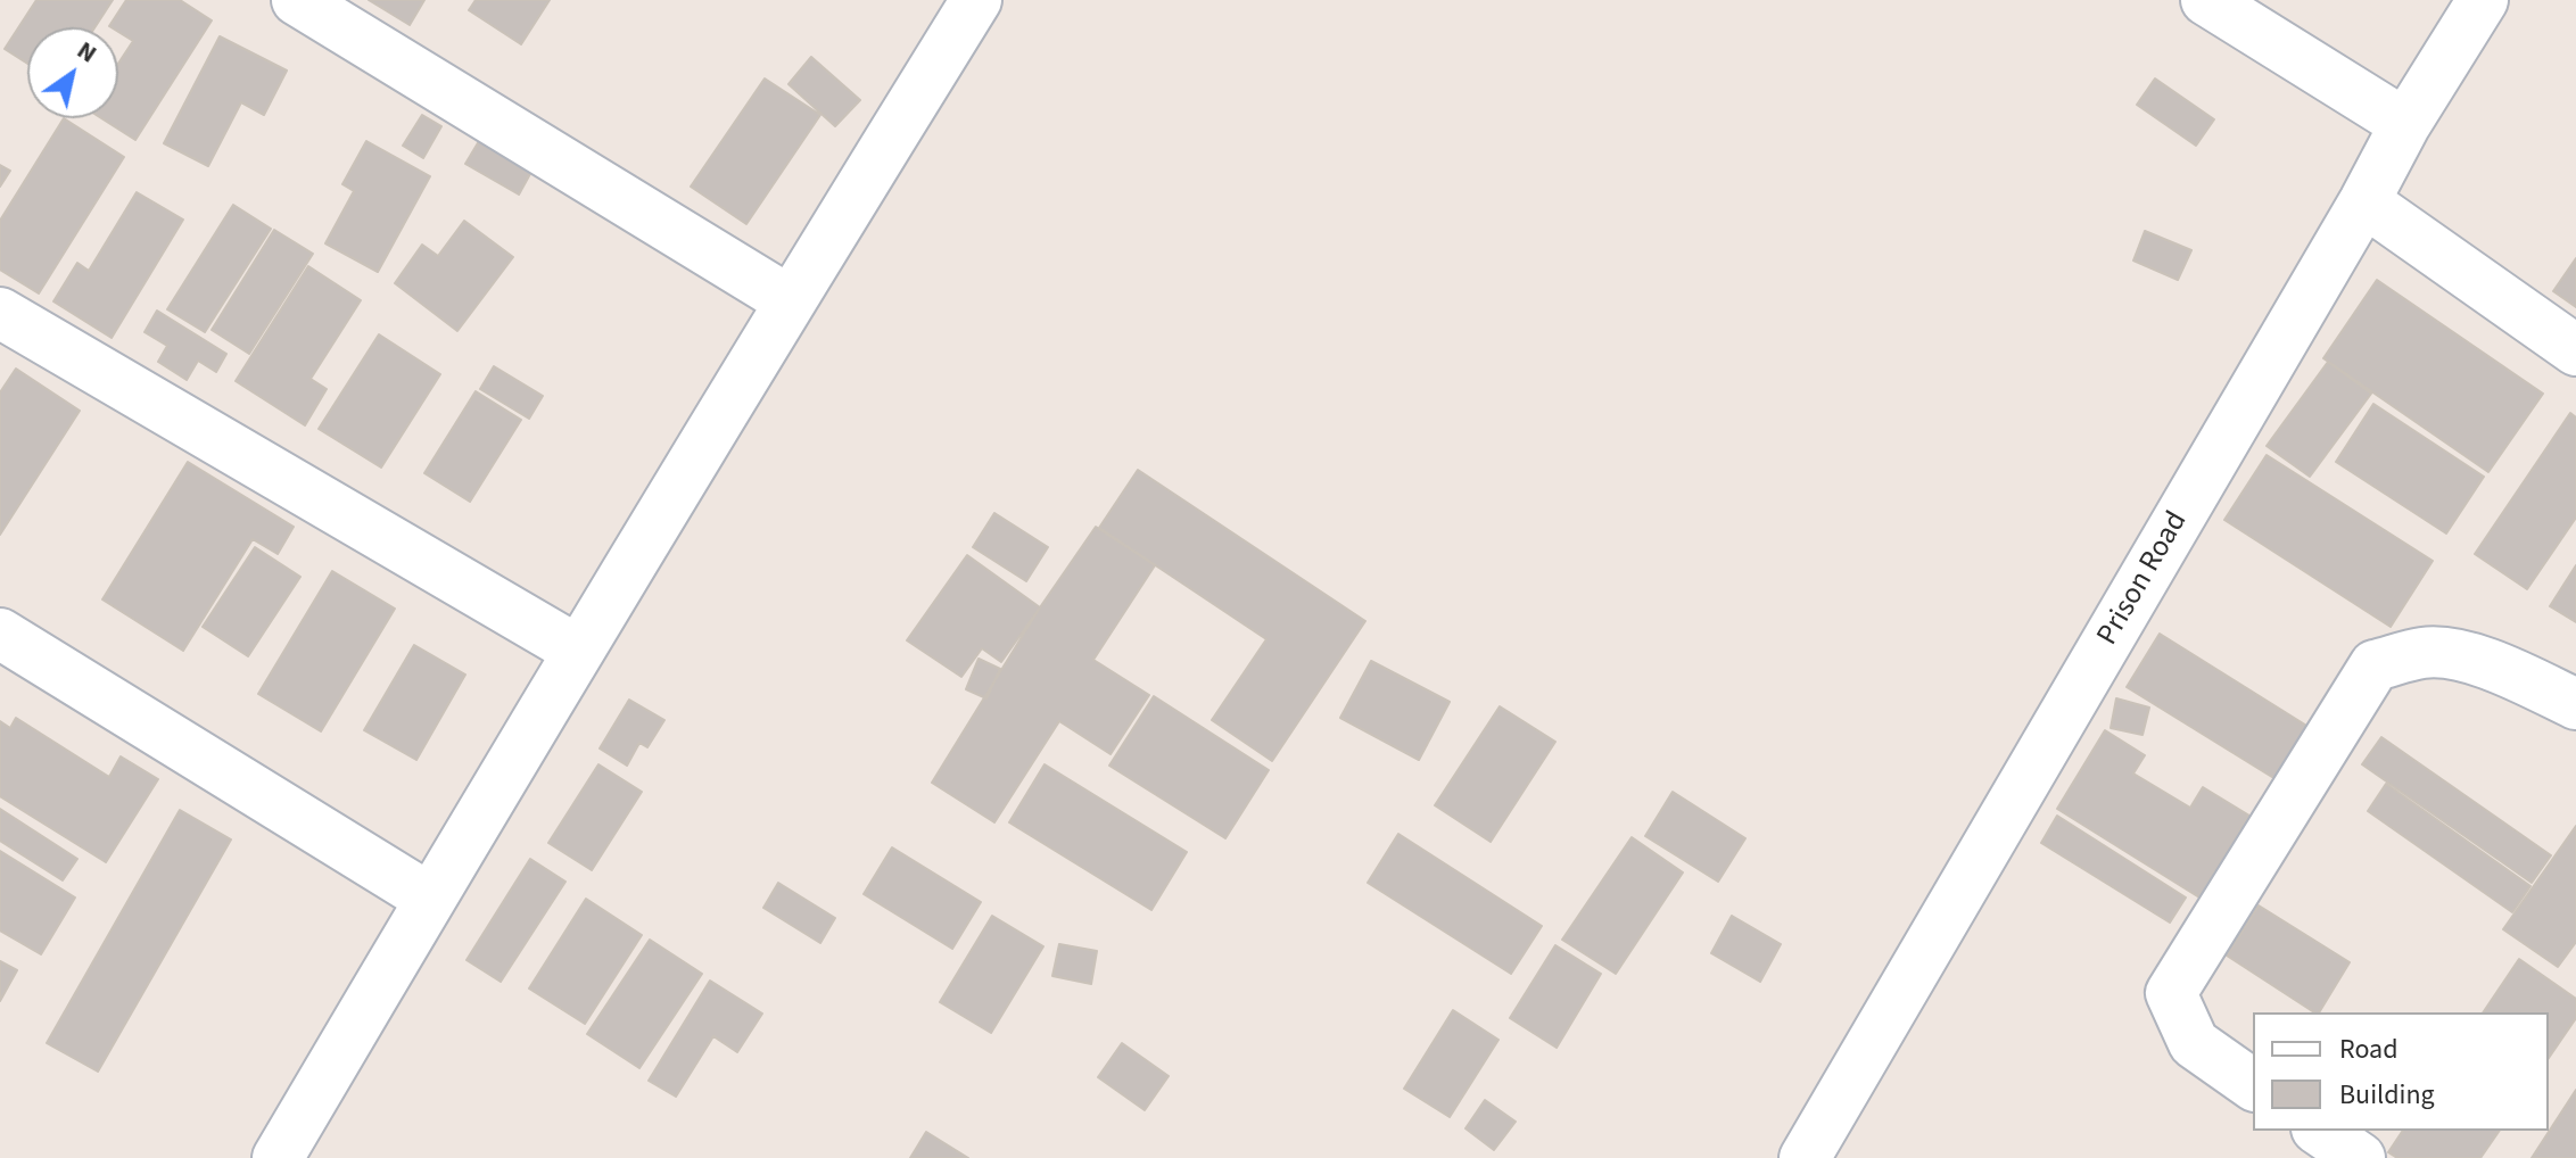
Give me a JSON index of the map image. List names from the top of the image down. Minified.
{"streets":{"street":["Prison Road"]},"legend":["Road","Building"],"north":"top right"}
